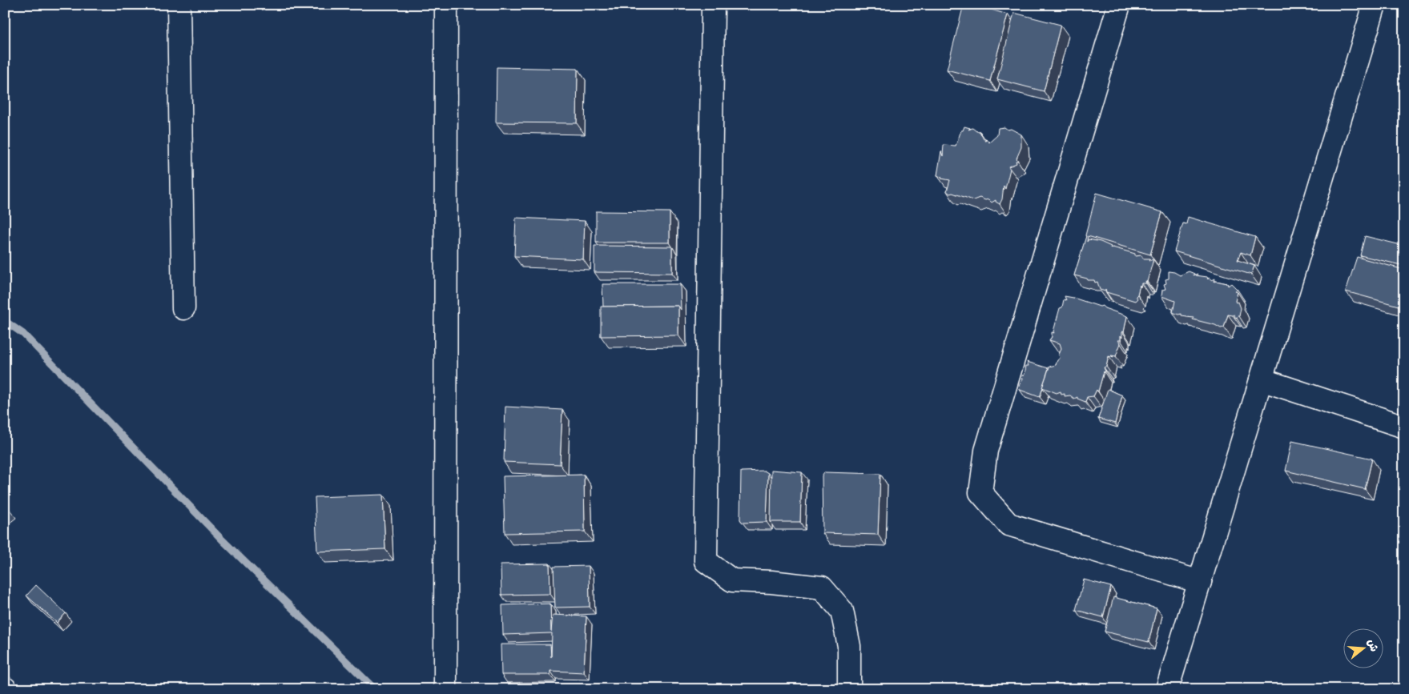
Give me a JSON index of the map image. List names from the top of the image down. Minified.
{"north":"right"}
